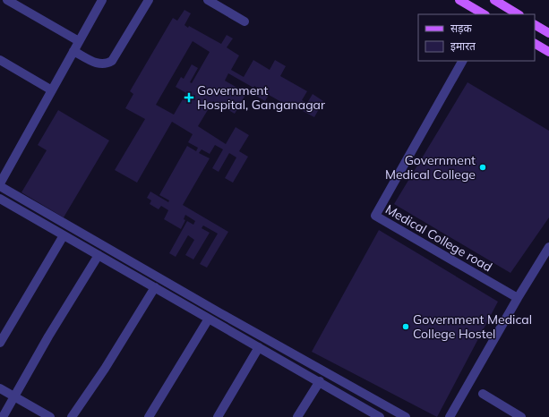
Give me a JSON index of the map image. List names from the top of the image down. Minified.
{"streets":{"street":["Medical College road"]},"places":{"health":["Government Hospital, Ganganagar"],"other":["Government Medical College","Government Medical College Hostel"]},"legend":["सड़क","इमारत"]}
